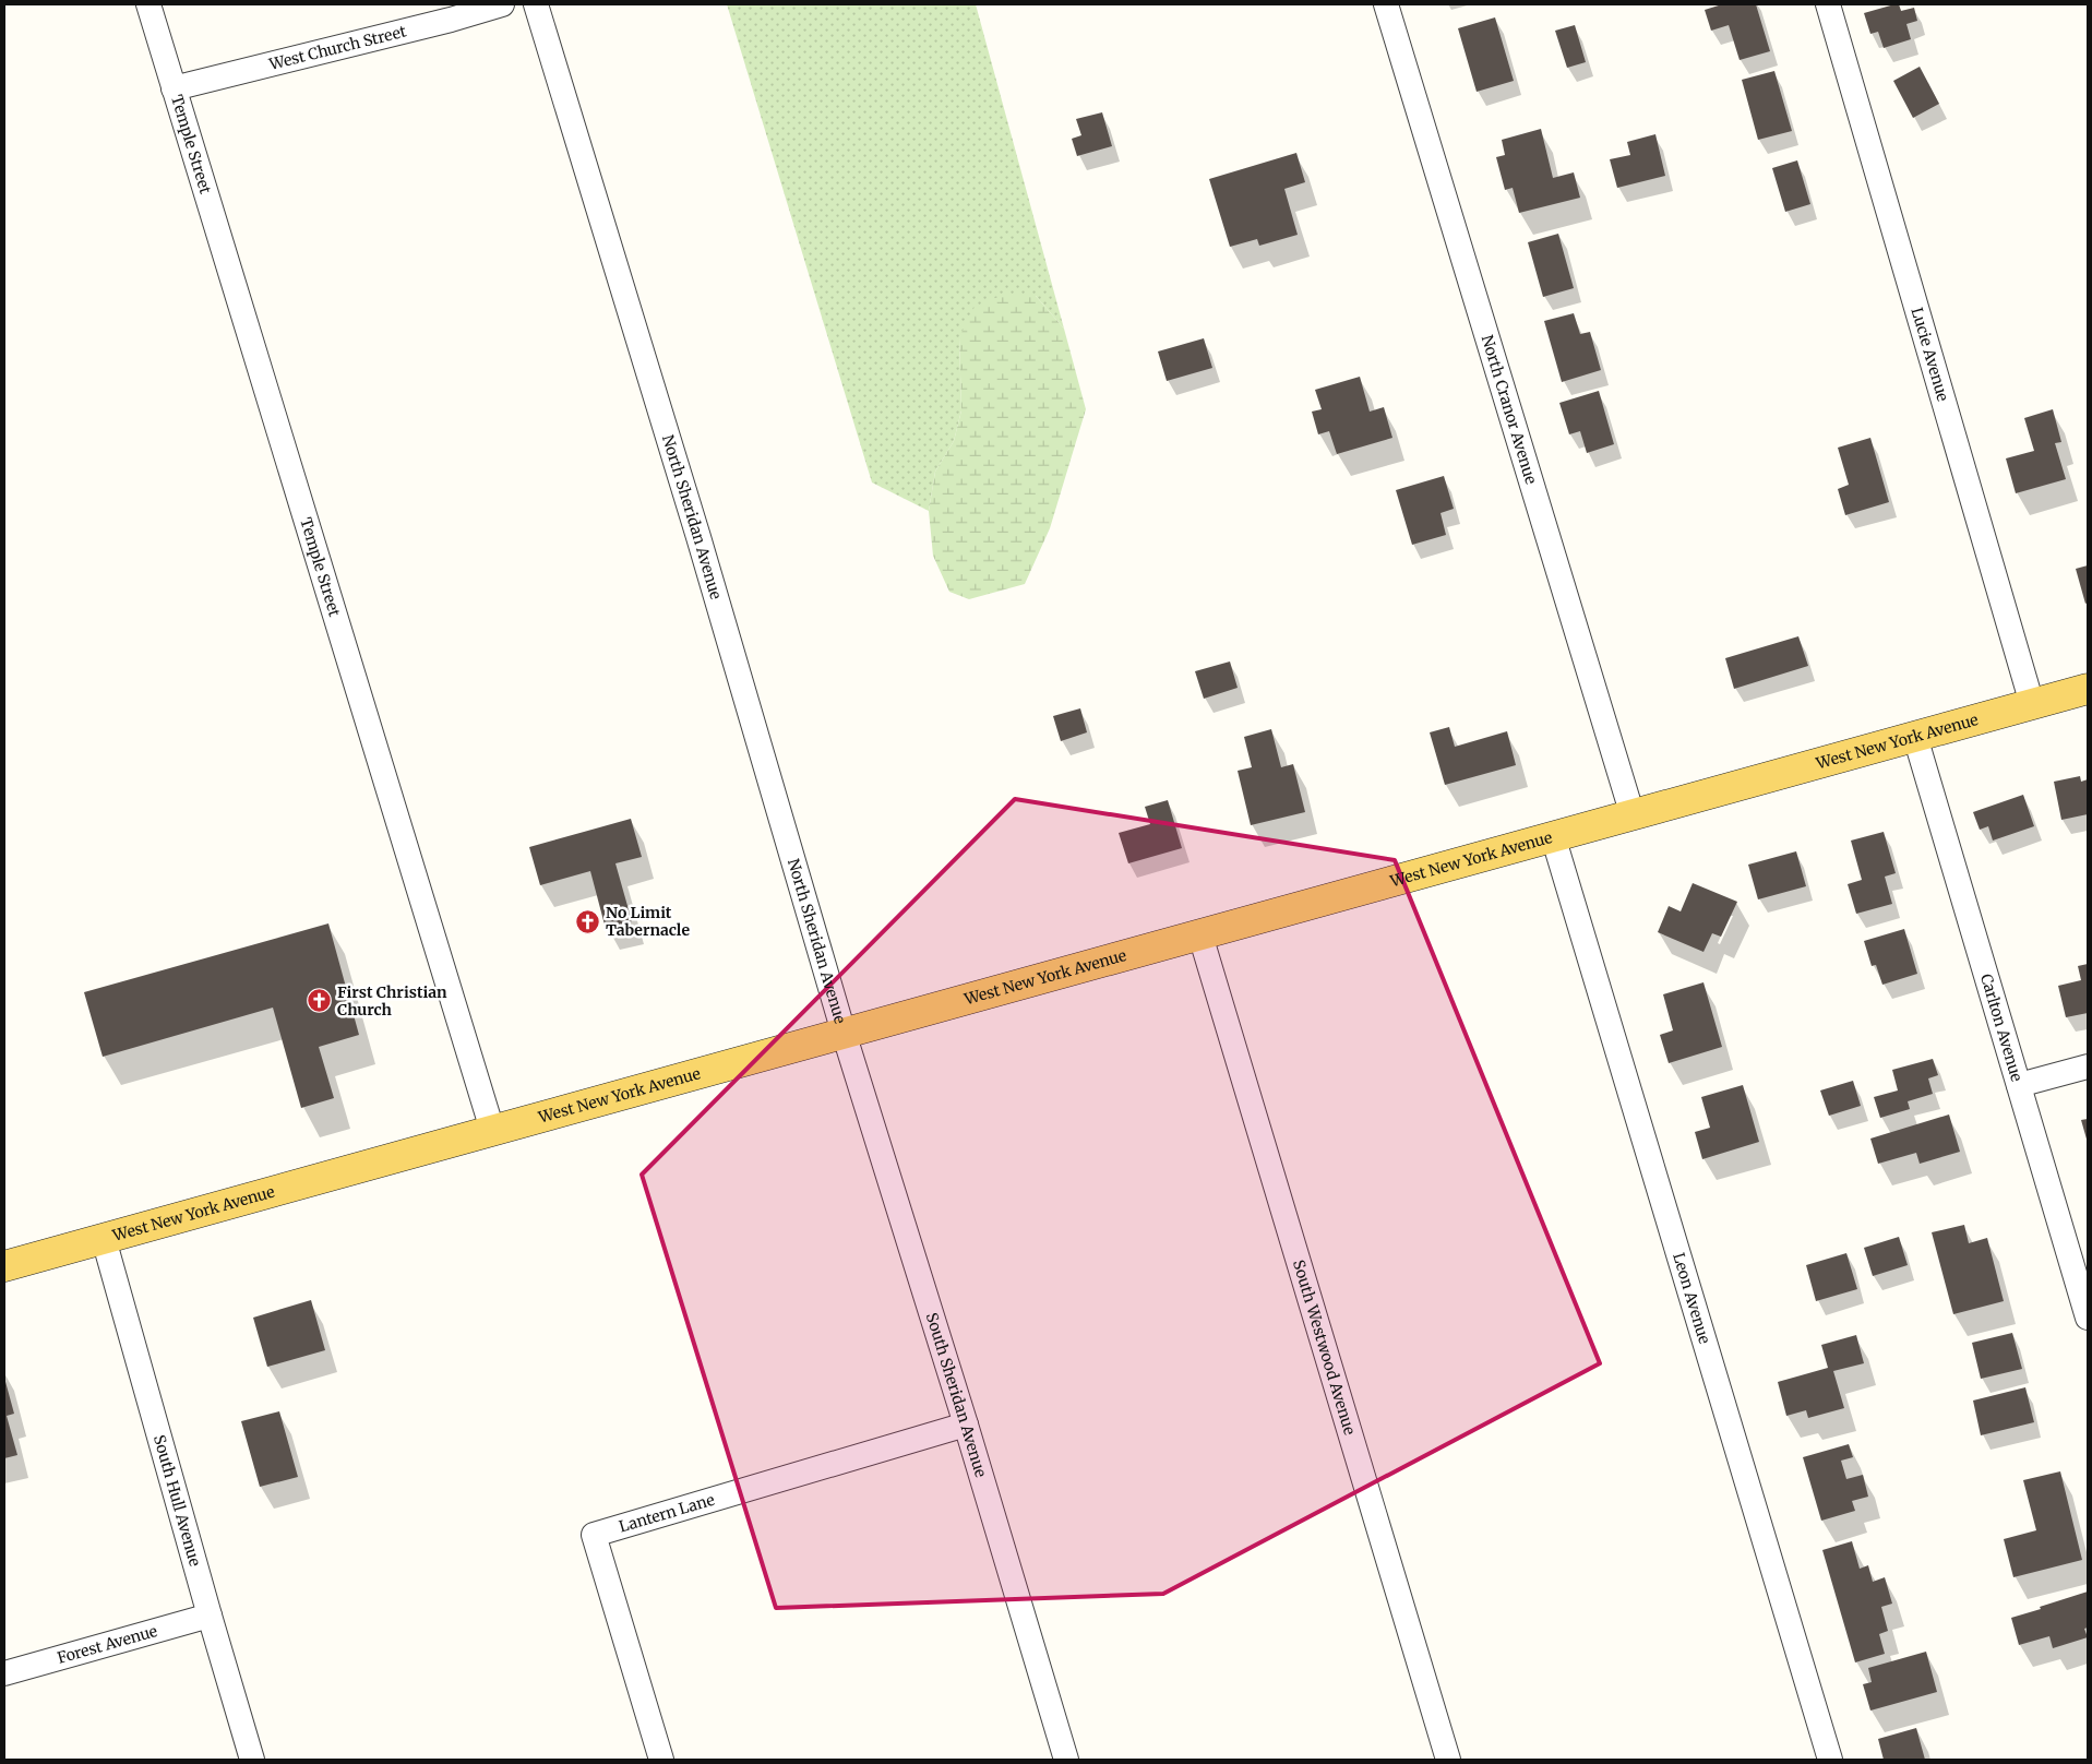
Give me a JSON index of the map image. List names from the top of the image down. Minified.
{"streets":{"main road":["West New York Avenue"],"street":["West Church Street","Temple Street","Lucie Avenue","North Cranor Avenue","North Sheridan Avenue","Carlton Avenue","Leon Avenue","South Westwood Avenue","South Sheridan Avenue","South Hull Avenue","Lantern Lane","Forest Avenue"]},"crossings":[["West Church Street","Temple Street"],["Temple Street","West New York Avenue"],["Lucie Avenue","West New York Avenue"],["North Cranor Avenue","West New York Avenue"],["North Sheridan Avenue","West New York Avenue"],["North Sheridan Avenue","South Sheridan Avenue"],["West New York Avenue","Carlton Avenue"],["West New York Avenue","Leon Avenue"],["West New York Avenue","South Westwood Avenue"],["West New York Avenue","South Sheridan Avenue"],["West New York Avenue","South Hull Avenue"],["South Sheridan Avenue","Lantern Lane"],["South Hull Avenue","Forest Avenue"]],"places":{"church":["No Limit Tabernacle","First Christian Church"]}}
